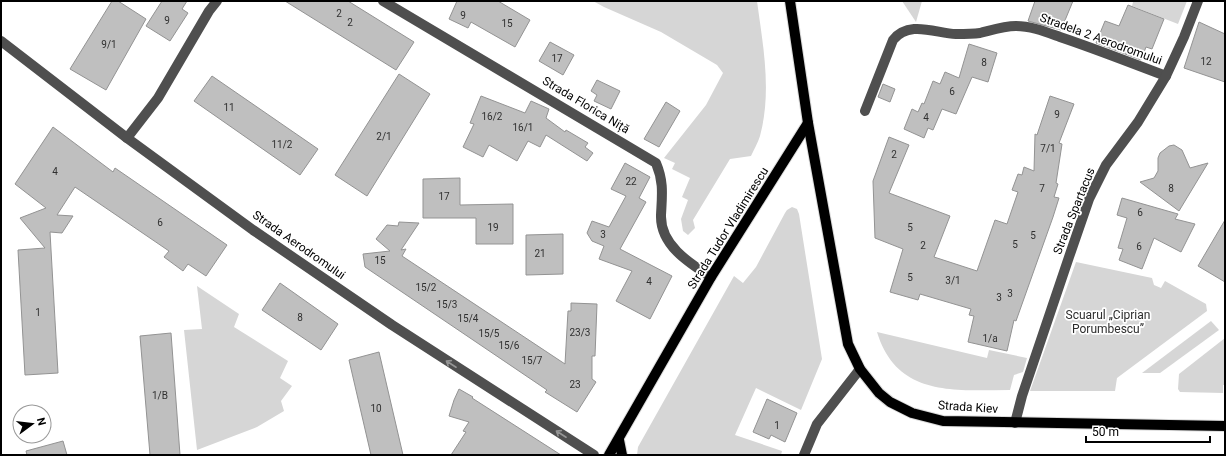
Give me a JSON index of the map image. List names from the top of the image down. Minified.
{"streets":{"main road":["Strada Tudor Vladimirescu","Strada Kiev"],"street":["Stradela 2 Aerodromului","Strada Florica Niță","Strada Spartacus","Strada Aerodromului"]},"crossings":[["Stradela 2 Aerodromului","Strada Spartacus"],["Strada Florica Niță","Strada Tudor Vladimirescu"],["Strada Spartacus","Strada Kiev"],["Strada Tudor Vladimirescu","Strada Kiev"]],"one_way":["Strada Aerodromului"],"parks":["Scuarul „Ciprian Porumbescu”"],"house_numbers":["2","9","9","2","15","9/1","17","12","8","6","11","9","16/2","4","16/1","2/1","11/2","7/1","2","4","22","7","8","17","6","6","19","5","3","5","5","2","6","21","15","5","3/1","4","15/2","3","3","15/3","1","8","15/4","23/3","15/5","1/a","15/6","15/7","23","1/B","10","1"],"scale_bar":"50 m","north":"right"}
